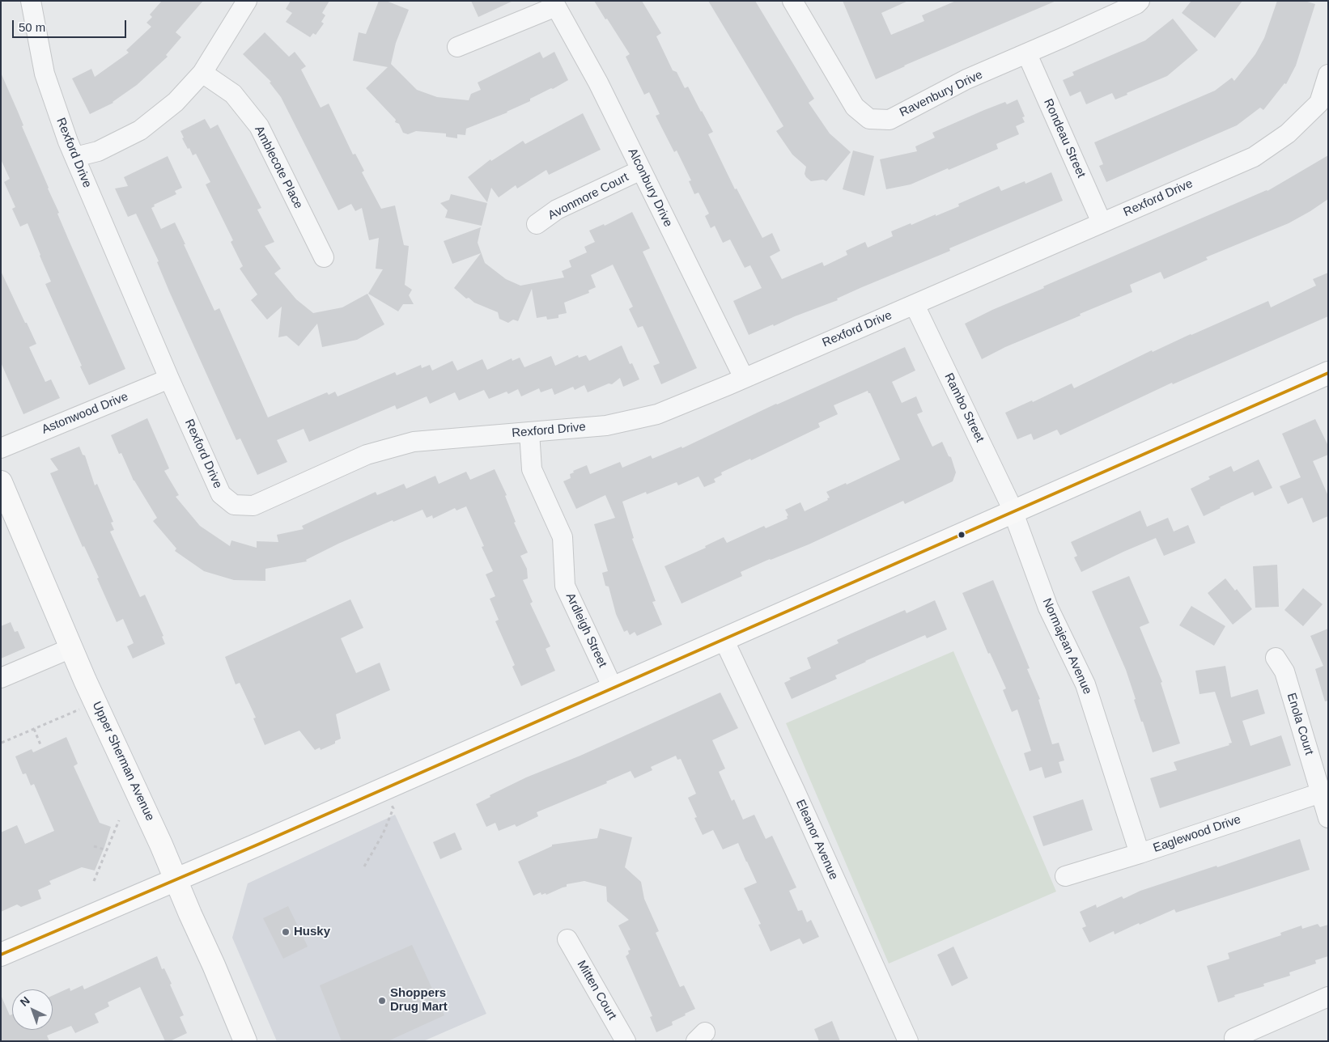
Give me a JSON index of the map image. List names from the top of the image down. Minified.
{"streets":{"main road":["Upper Sherman Avenue"],"street":["Ravenbury Drive","Rondeau Street","Rexford Drive","Amblecote Place","Alconbury Drive","Avonmore Court","Rambo Street","Astonwood Drive","Ardleigh Street","Normajean Avenue","Enola Court","Eaglewood Drive","Eleanor Avenue","Mitten Court"]},"crossings":[["Ravenbury Drive","Rondeau Street"],["Rondeau Street","Rexford Drive"],["Rexford Drive","Alconbury Drive"],["Rexford Drive","Rambo Street"],["Rexford Drive","Astonwood Drive"],["Rexford Drive","Ardleigh Street"],["Alconbury Drive","Avonmore Court"],["Rambo Street","Normajean Avenue"],["Normajean Avenue","Eaglewood Drive"],["Enola Court","Eaglewood Drive"]],"places":["Husky","Shoppers Drug Mart"],"scale_bar":"50 m","north":"top left"}
